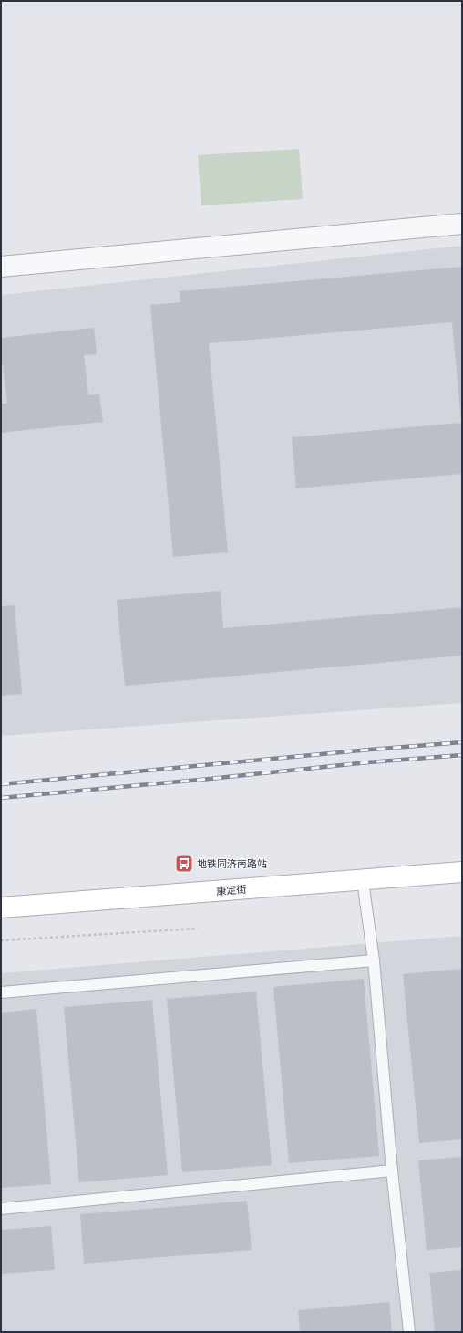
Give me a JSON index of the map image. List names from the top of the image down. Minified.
{"streets":{"main road":["康定街"]},"places":{"bus stop":["地铁同济南路站"]}}
